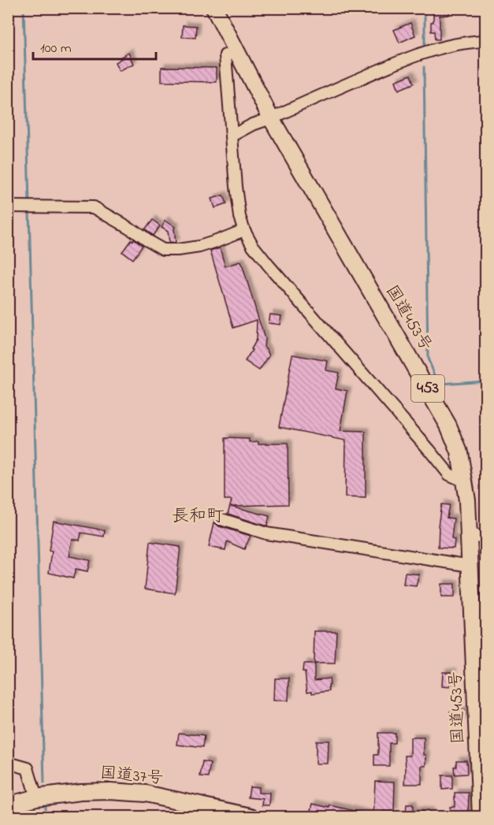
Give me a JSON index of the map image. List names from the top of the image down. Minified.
{"streets":{"highway":["国道453号","453","国道37号"]},"districts":["長和町"],"scale_bar":"100 m"}
